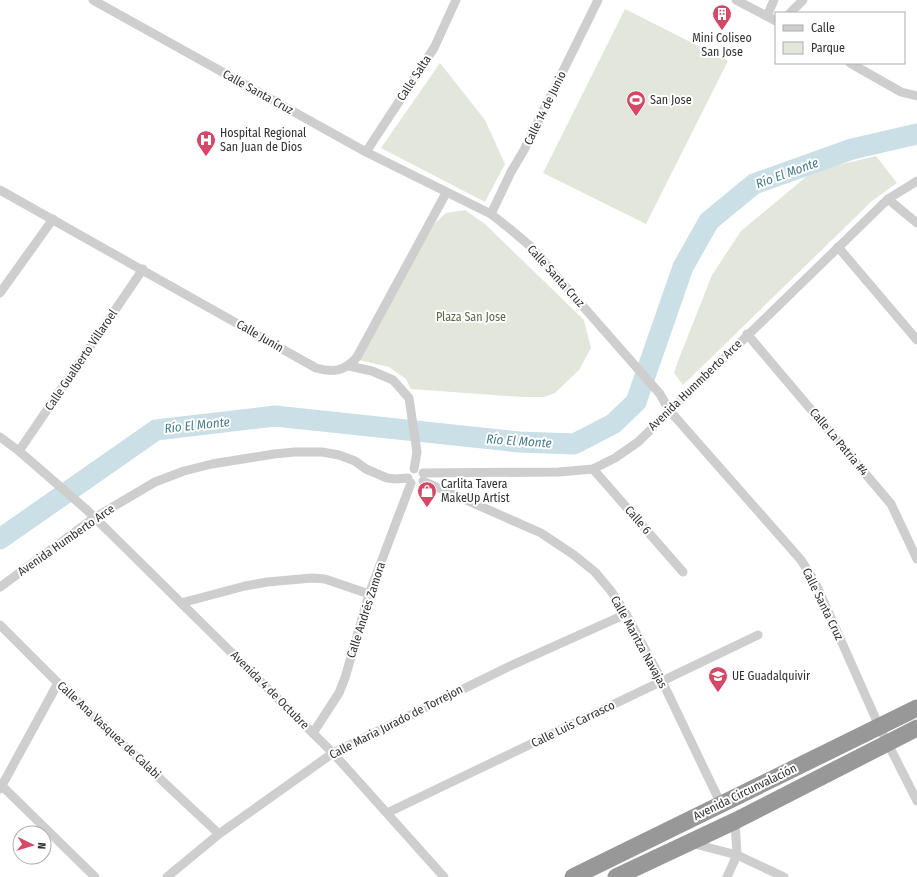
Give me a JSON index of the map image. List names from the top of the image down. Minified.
{"streets":{"highway":["Avenida Circunvalación"],"street":["Calle Salta","Calle Santa Cruz","Calle 14 de Junio","Calle Junin","Calle Gualberto Villaroel","Avenida Hummberto Arce","Calle La Patria #4","Calle 6","Avenida Humberto Arce","Calle Andrés Zamora","Calle Maritza Navajas","Avenida 4 de Octubre","Calle Maria Jurado de Torrejon","Calle Luis Carrasco","Calle Ana Vasquez de Calabi"]},"crossings":[["Calle Salta","Calle Santa Cruz"],["Calle Santa Cruz","Calle 14 de Junio"],["Calle Santa Cruz","Avenida Hummberto Arce"],["Calle Santa Cruz","Avenida Circunvalación"],["Calle Junin","Calle Gualberto Villaroel"],["Calle Gualberto Villaroel","Avenida 4 de Octubre"],["Avenida Hummberto Arce","Calle La Patria #4"],["Avenida Hummberto Arce","Calle 6"],["Avenida Hummberto Arce","Avenida Humberto Arce"],["Avenida Hummberto Arce","Calle Andrés Zamora"],["Avenida Hummberto Arce","Calle Maritza Navajas"],["Avenida Humberto Arce","Calle Andrés Zamora"],["Avenida Humberto Arce","Calle Maritza Navajas"],["Avenida Humberto Arce","Avenida 4 de Octubre"],["Calle Andrés Zamora","Calle Maritza Navajas"],["Calle Andrés Zamora","Avenida 4 de Octubre"],["Calle Maritza Navajas","Calle Maria Jurado de Torrejon"],["Calle Maritza Navajas","Calle Luis Carrasco"],["Calle Maritza Navajas","Avenida Circunvalación"],["Avenida 4 de Octubre","Calle Maria Jurado de Torrejon"],["Avenida 4 de Octubre","Calle Luis Carrasco"],["Calle Maria Jurado de Torrejon","Calle Ana Vasquez de Calabi"]],"water":["Río El Monte"],"parks":["Plaza San Jose"],"places":{"building":["Mini Coliseo San Jose"],"sports":["San Jose"],"hospital":["Hospital Regional San Juan de Dios"],"shop":["Carlita Tavera MakeUp Artist"],"school or university":["UE Guadalquivir"]},"legend":["Calle","Parque"],"north":"right"}
